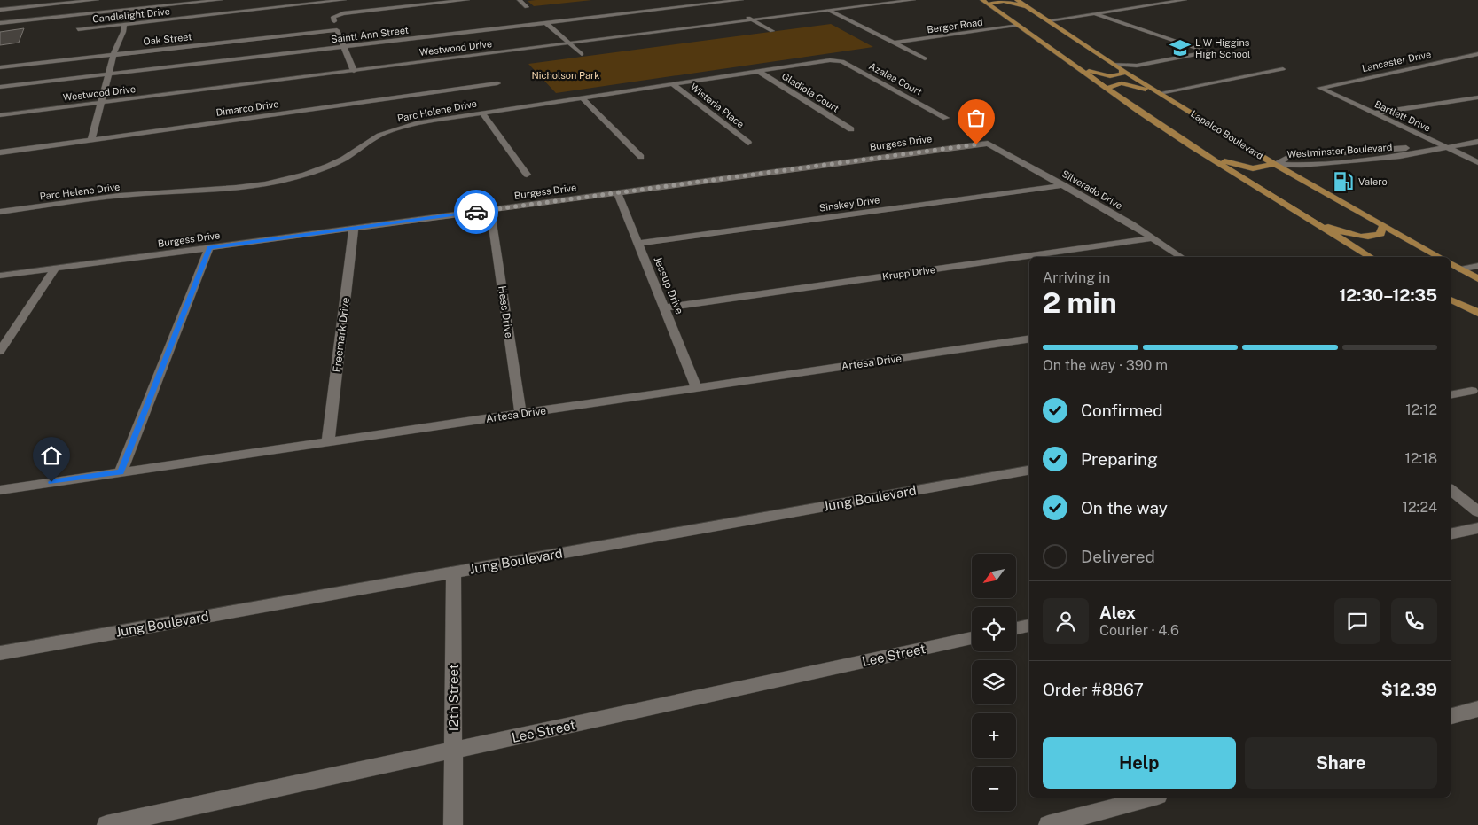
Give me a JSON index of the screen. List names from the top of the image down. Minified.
{"streets":{"main road":["Lapalco Boulevard"],"street":["Candlelight Drive","Berger Road","Saintt Ann Street","Oak Street","Westwood Drive","Lancaster Drive","Azalea Court","Gladiola Court","Wisteria Place","Dimarco Drive","Parc Helene Drive","Bartlett Drive","Burgess Drive","Westminster Boulevard","Silverado Drive","Sinskey Drive","Krupp Drive","Jessup Drive","Hess Drive","Freemark Drive","Artesa Drive","Jung Boulevard","Lee Street","12th Street"]},"crossings":[["Saintt Ann Street","Oak Street"],["Lancaster Drive","Bartlett Drive"],["Azalea Court","Parc Helene Drive"],["Gladiola Court","Parc Helene Drive"],["Wisteria Place","Parc Helene Drive"],["Bartlett Drive","Westminster Boulevard"],["Lapalco Boulevard","Westminster Boulevard"],["Burgess Drive","Silverado Drive"],["Burgess Drive","Jessup Drive"],["Burgess Drive","Hess Drive"],["Burgess Drive","Freemark Drive"],["Silverado Drive","Sinskey Drive"],["Silverado Drive","Krupp Drive"],["Sinskey Drive","Jessup Drive"],["Krupp Drive","Jessup Drive"],["Jessup Drive","Artesa Drive"],["Hess Drive","Artesa Drive"],["Freemark Drive","Artesa Drive"],["Jung Boulevard","12th Street"],["Lee Street","12th Street"]],"parks":["Nicholson Park"],"places":{"school or university":["L W Higgins High School"],"fuel station":["Valero"]},"north":"bottom left","page":{"heading":["2 min","Arriving in","12:30–12:35"],"panel":["Alex","Courier · 4.6","Order #8867","$12.39"],"bar":"On the way · 390 m","list":[["Confirmed","12:12"],["Preparing","12:18"],["On the way","12:24"],"Delivered"],"map_buttons":["+","−"],"buttons":["Help","Share"]}}
